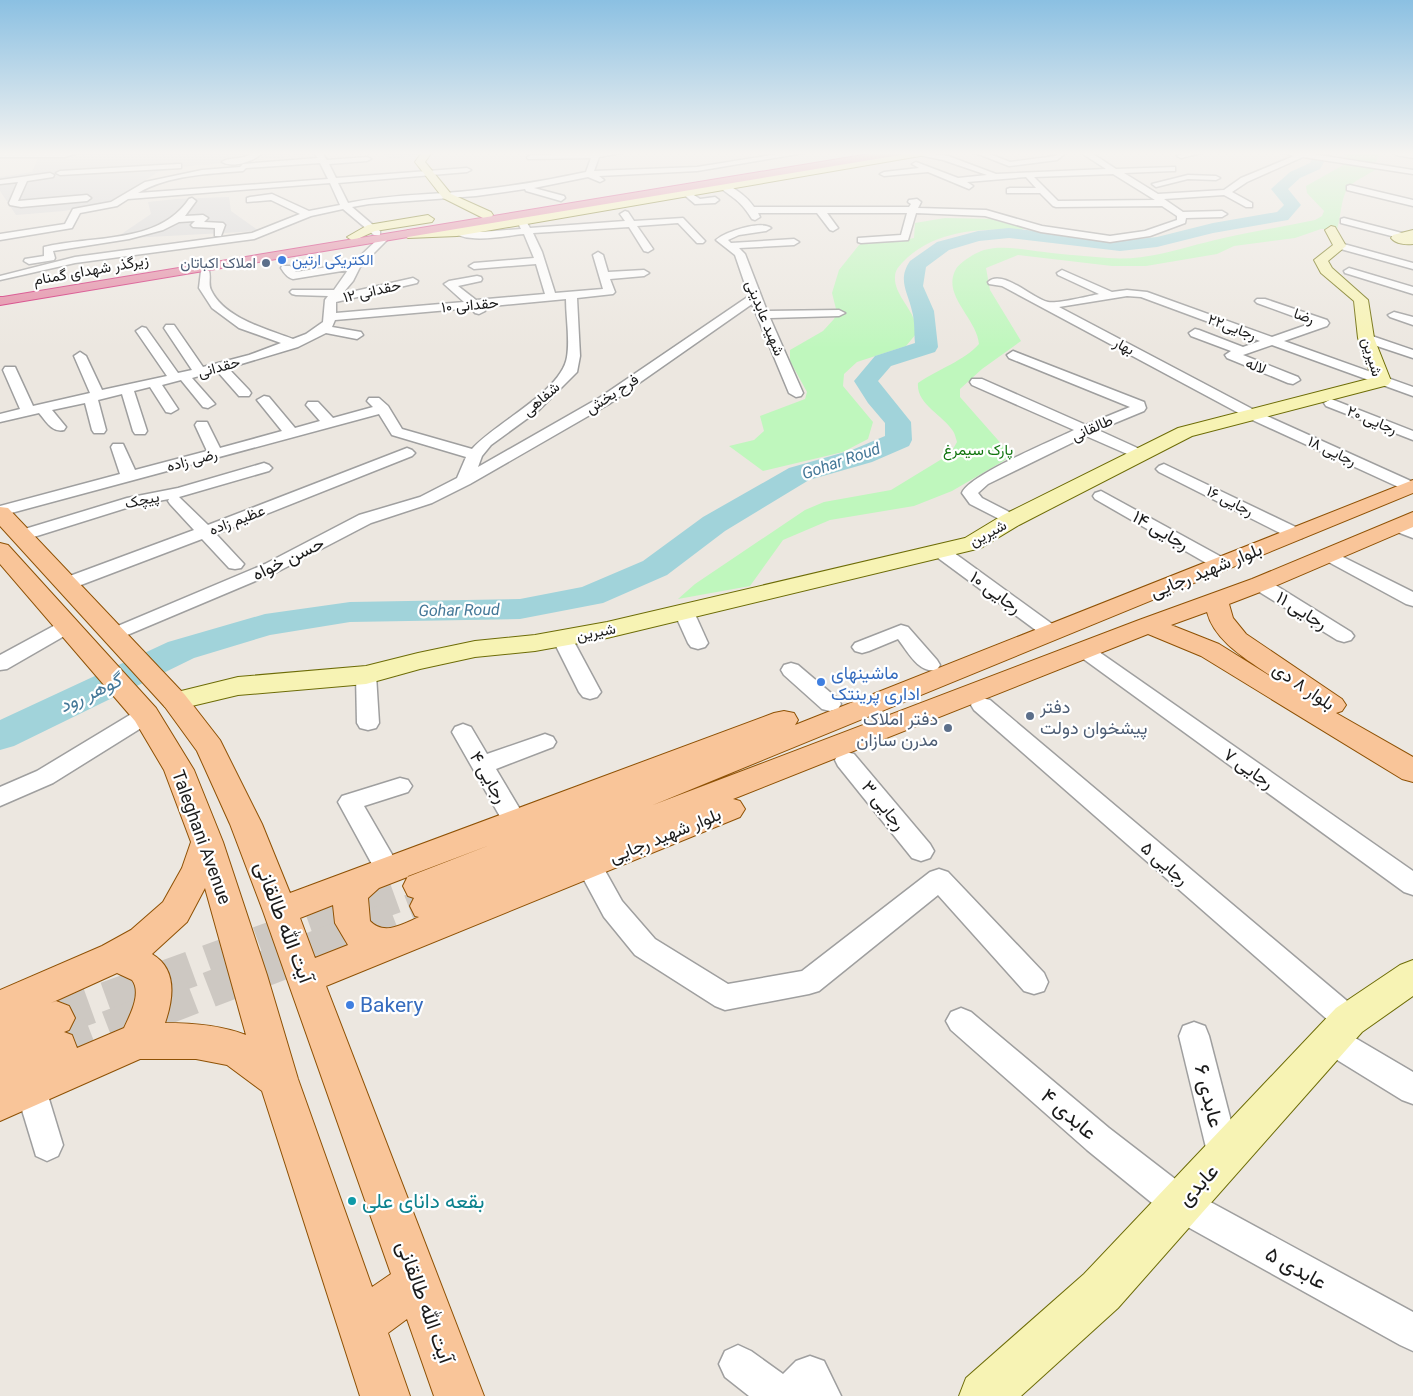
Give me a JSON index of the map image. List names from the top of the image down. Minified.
{"streets":{"highway":["زیرگذر شهدای گمنام"],"main road":["بلوار شهید رجایی","بلوار ۸ دی","Taleghani Avenue","آیت الله طالقانی"],"street":["حقدانی ۱۲","حقدانی ۱۰","رضا","شهید عابدینی","۲۲رجایی","بهار","شیرین","لاله","حقدانی","فرح بخش","شفاهی","رجایی ۲۰","طالقانی","رجایی ۱۸","رضی زاده","پیچک","رجایی ۱۶","عظیم زاده","رجایی ۱۴","حسن خواه","رجایی ۱۰","رجایی ۱۱","رجایی ۷","رجایی ۴","رجایی ۳","رجایی ۵","عابدی ۶","عابدی ۴","عابدی","عابدی ۵"]},"crossings":[["حقدانی ۱۰","شفاهی"],["رضا","۲۲رجایی"],["رضا","لاله"],["شهید عابدینی","فرح بخش"],["۲۲رجایی","بهار"],["۲۲رجایی","شیرین"],["۲۲رجایی","لاله"],["بهار","شیرین"],["بهار","رجایی ۱۸"],["شیرین","طالقانی"],["شیرین","رجایی ۱۸"],["شیرین","رجایی ۱۰"],["شیرین","آیت الله طالقانی"],["فرح بخش","شفاهی"],["فرح بخش","حسن خواه"],["شفاهی","رضی زاده"],["شفاهی","حسن خواه"],["رجایی ۱۸","بلوار شهید رجایی"],["رضی زاده","آیت الله طالقانی"],["پیچک","آیت الله طالقانی"],["رجایی ۱۶","بلوار شهید رجایی"],["عظیم زاده","آیت الله طالقانی"],["رجایی ۱۴","بلوار شهید رجایی"],["حسن خواه","آیت الله طالقانی"],["بلوار شهید رجایی","رجایی ۱۰"],["بلوار شهید رجایی","رجایی ۱۱"],["بلوار شهید رجایی","بلوار ۸ دی"],["بلوار شهید رجایی","رجایی ۷"],["بلوار شهید رجایی","رجایی ۴"],["بلوار شهید رجایی","رجایی ۳"],["بلوار شهید رجایی","رجایی ۵"],["بلوار شهید رجایی","آیت الله طالقانی"],["رجایی ۵","عابدی"],["عابدی ۶","عابدی"],["عابدی ۴","عابدی"],["عابدی ۴","عابدی ۵"],["عابدی","عابدی ۵"]],"water":["Gohar Roud","گوهر رود"],"parks":["پارک سیمرغ"],"places":["الکتریکی ارتین","املاک اکباتان","ماشینهای اداری پرینتک","دفتر پیشخوان دولت","دفتر املاک مدرن سازان","Bakery","بقعه دانای علی"]}
